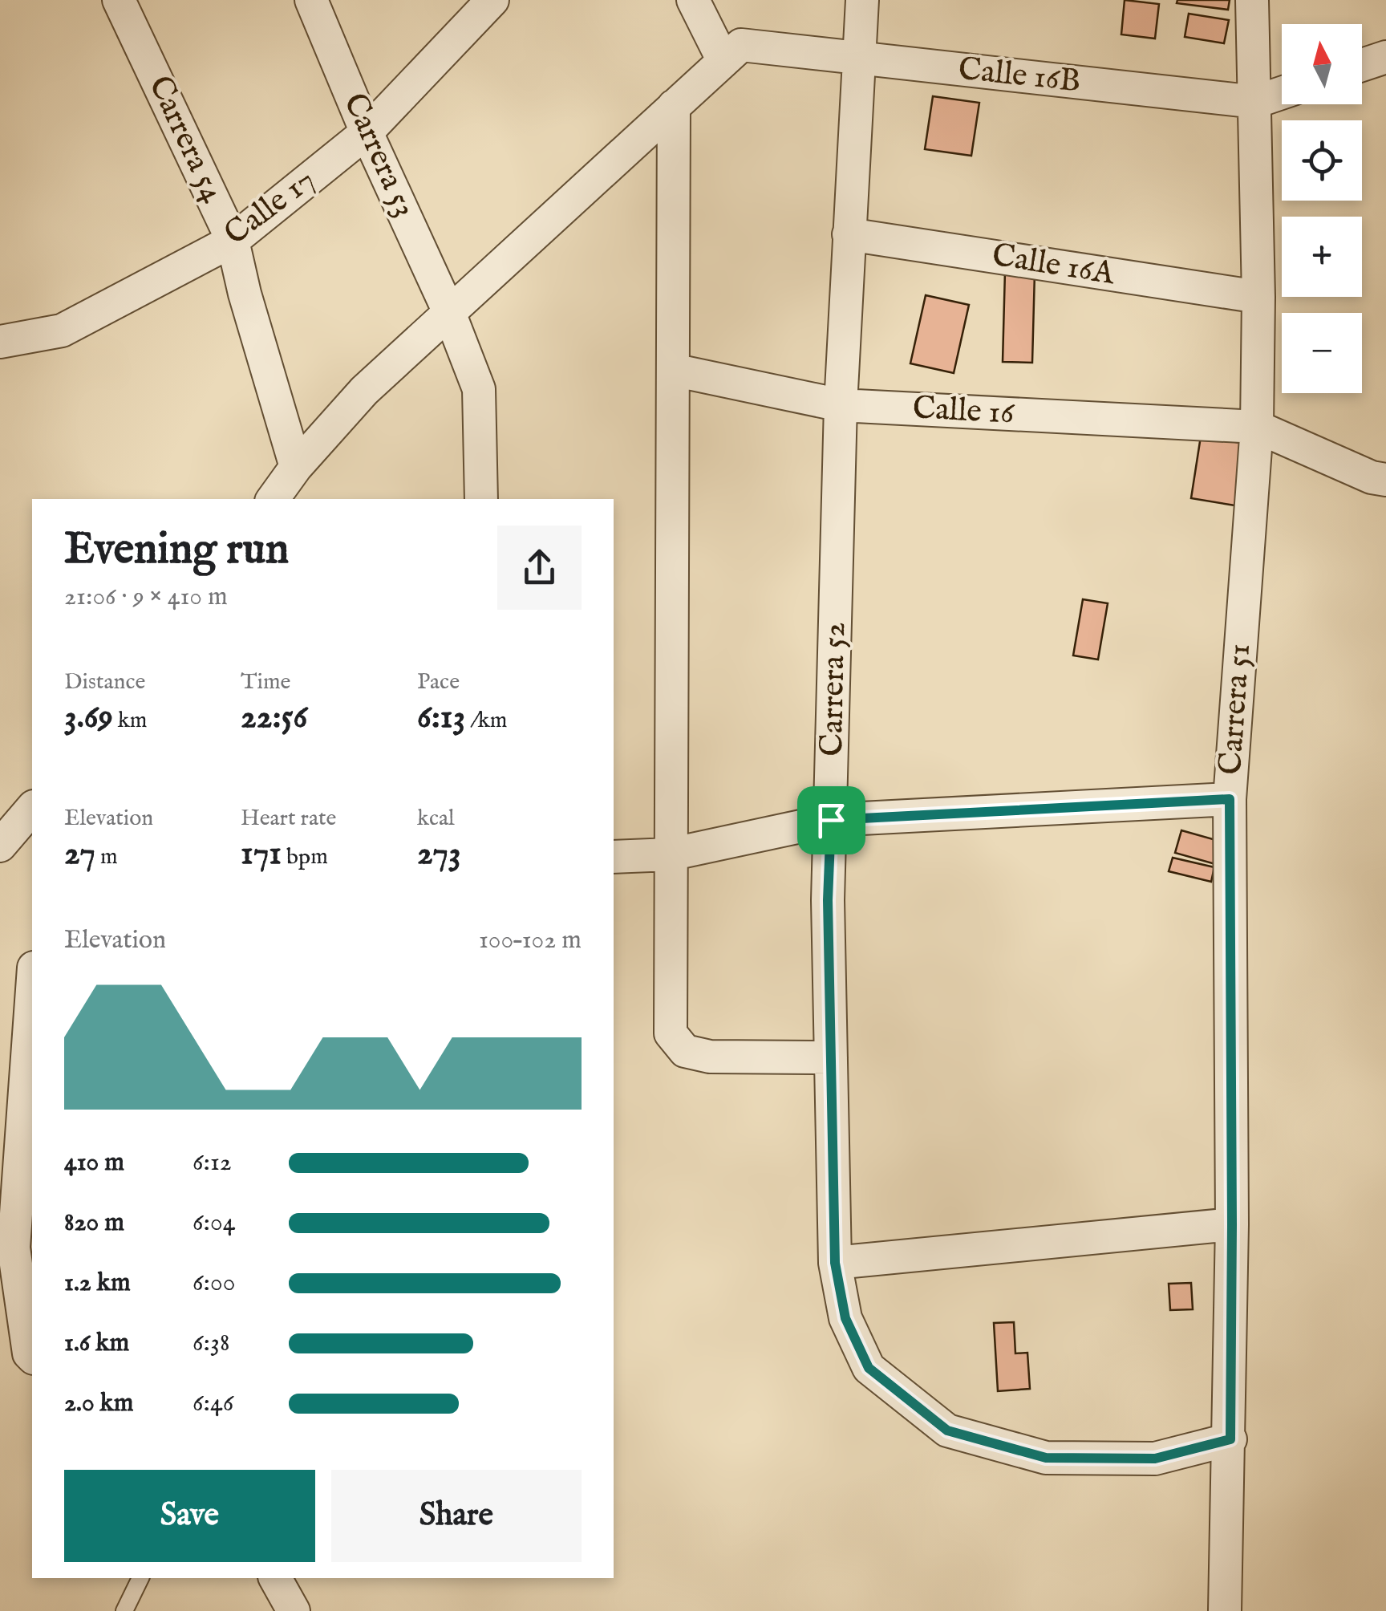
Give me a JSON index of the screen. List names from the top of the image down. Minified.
{"streets":{"street":["Calle 16B","Carrera 54","Carrera 53","Calle 17","Calle 16A","Calle 16","Carrera 52","Carrera 51"]},"crossings":[["Calle 16B","Carrera 52"],["Calle 16B","Carrera 51"],["Carrera 54","Calle 17"],["Carrera 53","Calle 17"],["Calle 16A","Carrera 52"],["Calle 16A","Carrera 51"],["Calle 16","Carrera 52"],["Calle 16","Carrera 51"],["Carrera 52","Carrera 51"]],"north":"top","page":{"map_buttons":["+","−"],"heading":["Evening run","21:06 · 9 × 410 m"],"stats":[["Distance","3.69 km"],["Time","22:56"],["Pace","6:13 /km"],["Elevation","27 m"],["Heart rate","171 bpm"],["kcal","273"]],"chart":["Elevation","100–102 m"],"list":[{"name":"410 m","note":"6:12"},{"name":"820 m","note":"6:04"},{"name":"1.2 km","note":"6:00"},{"name":"1.6 km","note":"6:38"},{"name":"2.0 km","note":"6:46"}],"buttons":["Save","Share"]}}
